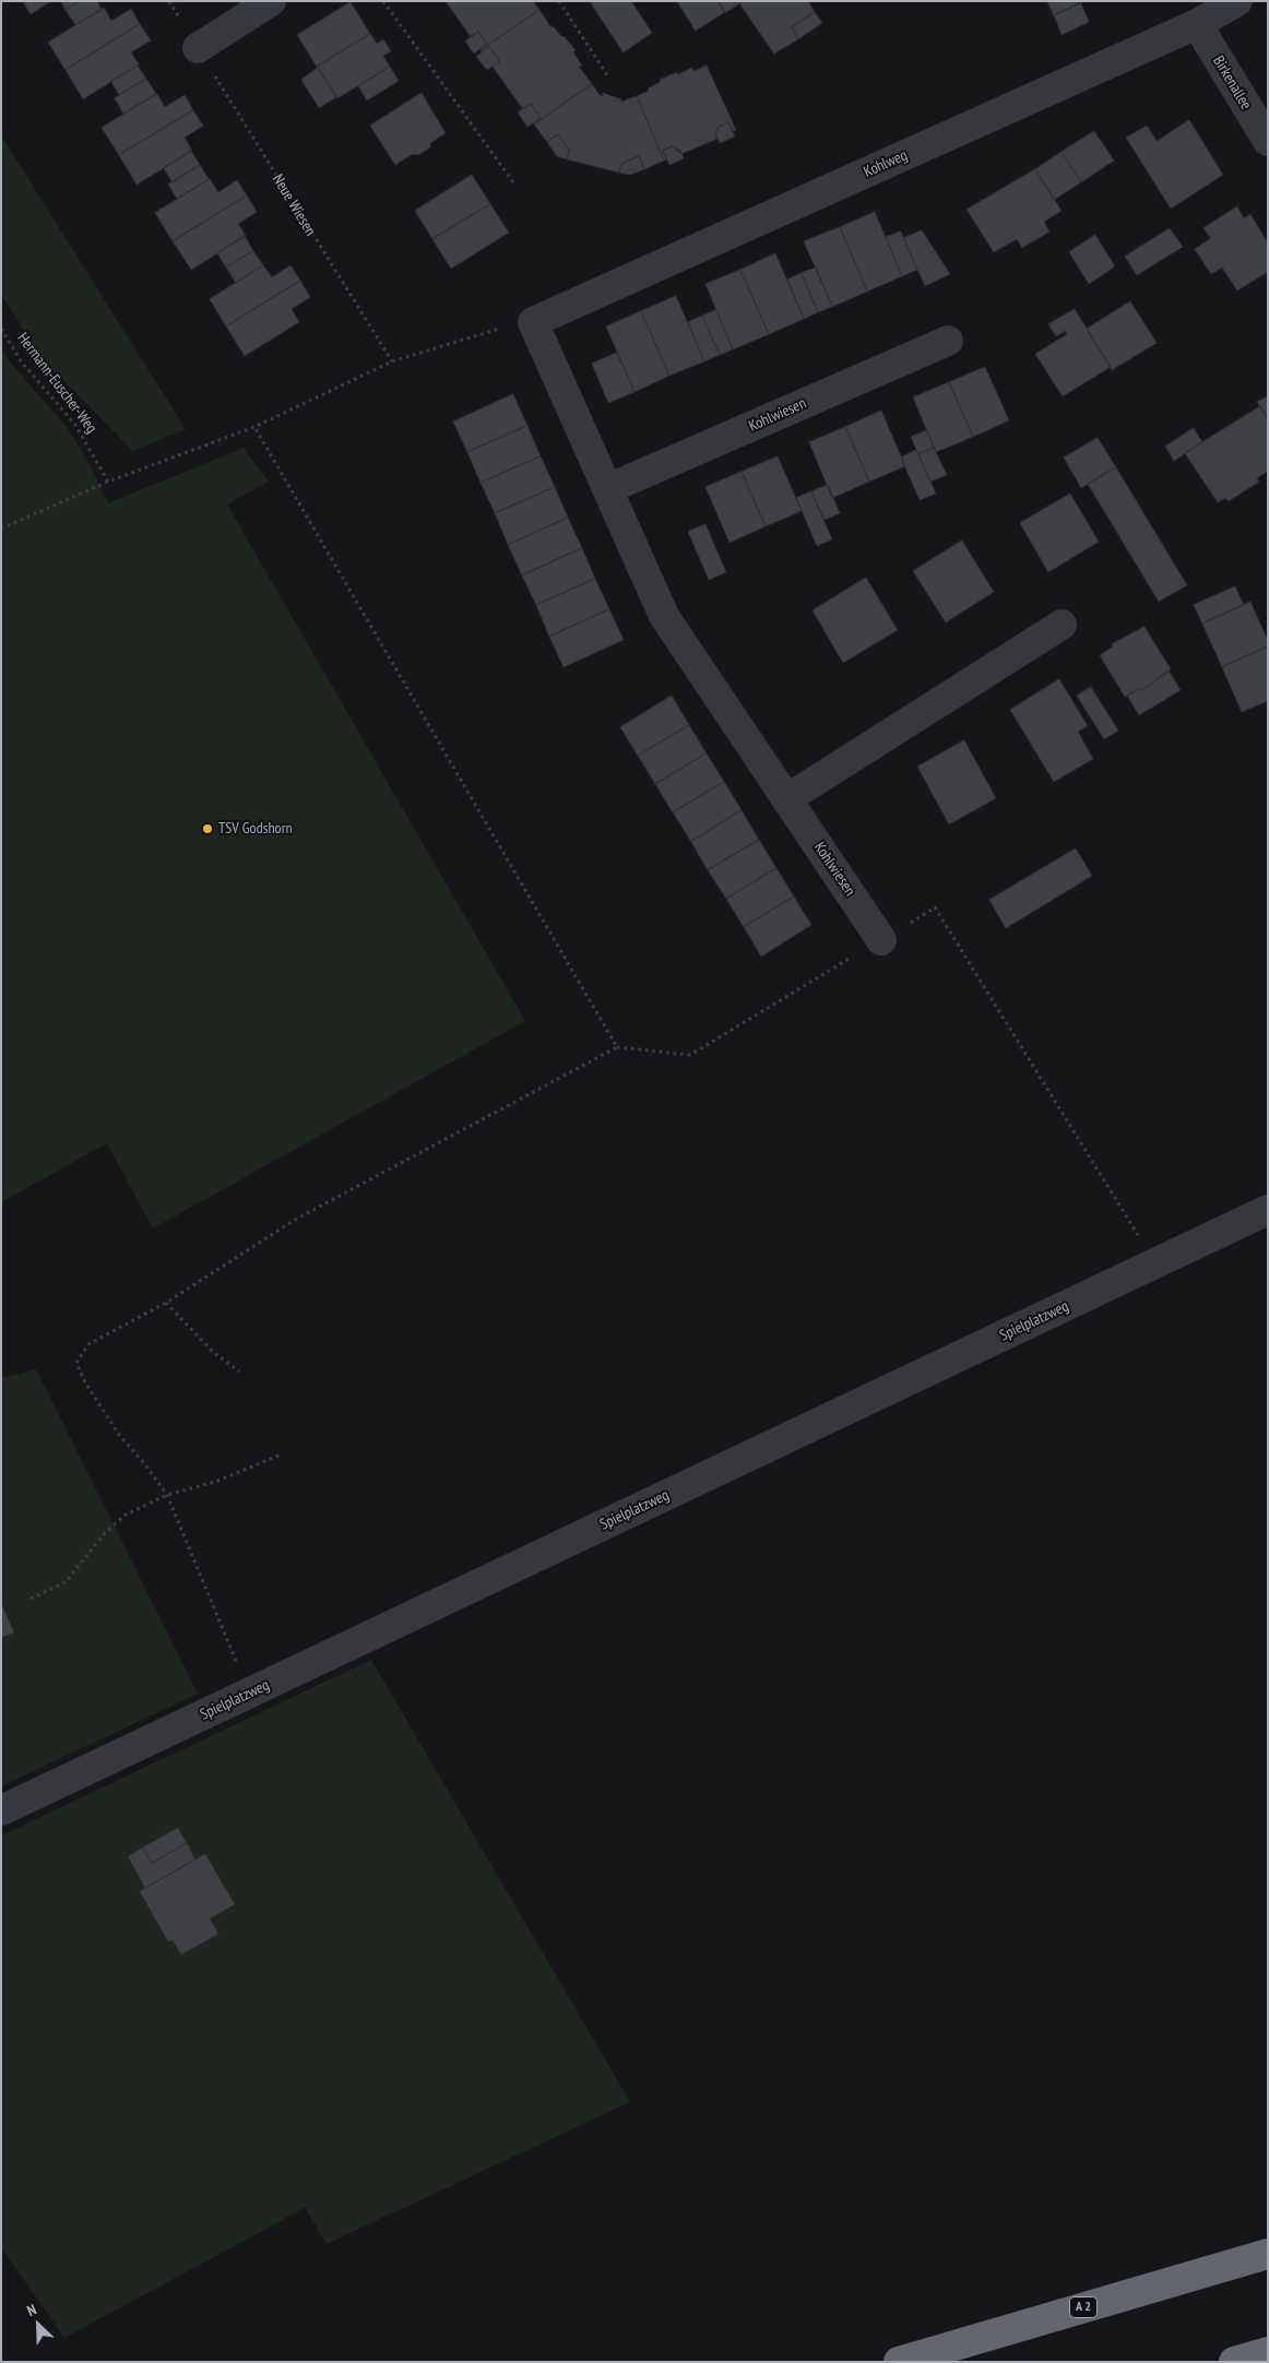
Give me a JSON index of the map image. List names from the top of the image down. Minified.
{"streets":{"highway":["A 2"],"street":["Birkenallee","Kohlweg","Kohlwiesen","Spielplatzweg"],"path":["Neue Wiesen","Hermann-Euscher-Weg"]},"crossings":[["Birkenallee","Kohlweg"],["Kohlweg","Kohlwiesen"]],"places":["TSV Godshorn"],"north":"top left"}
